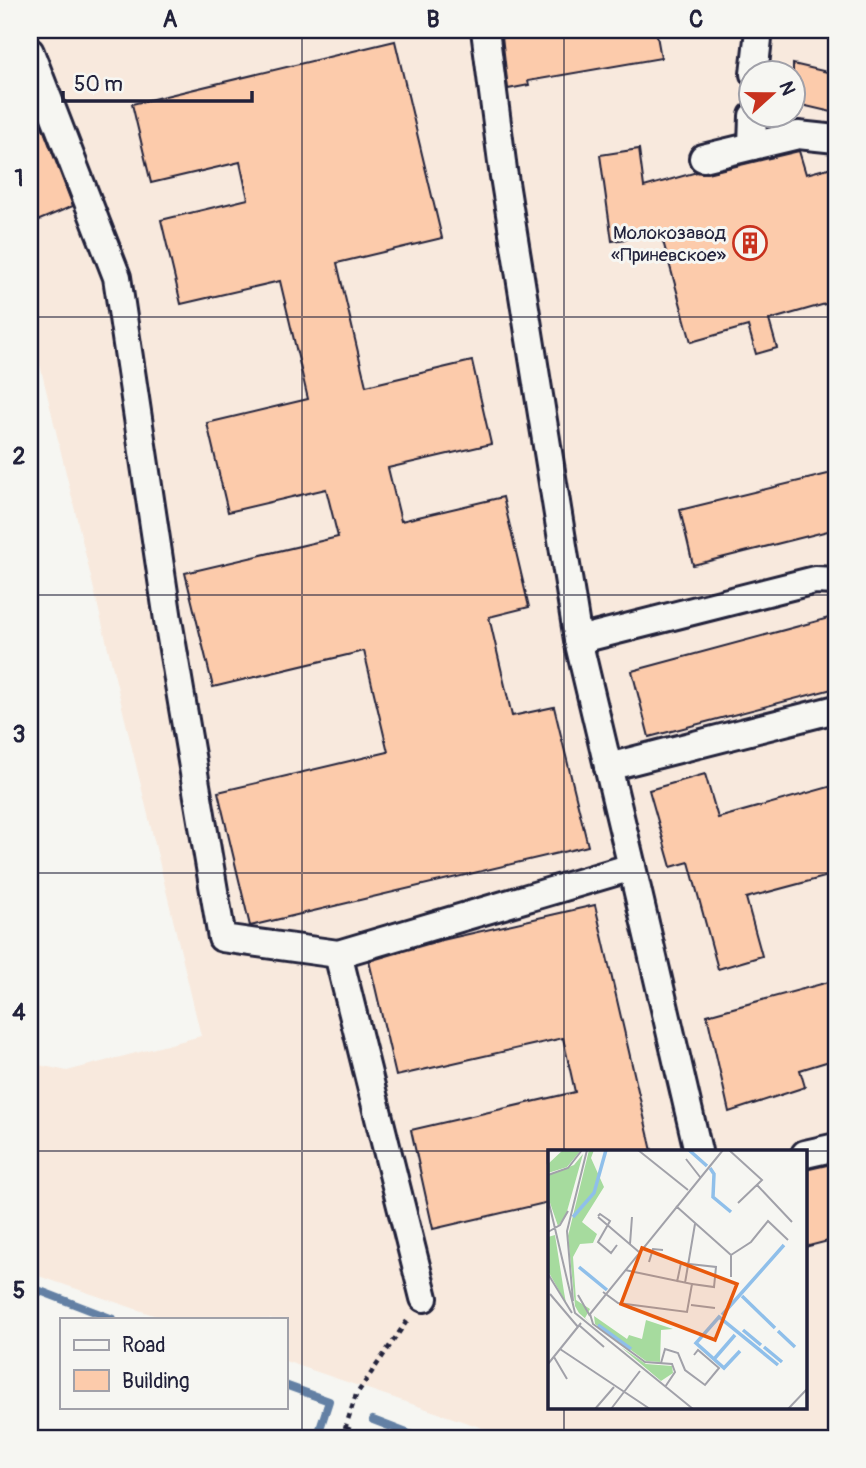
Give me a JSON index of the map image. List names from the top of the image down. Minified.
{"places":{"building":["Молокозавод «Приневское»"]},"legend":["Road","Building"],"scale_bar":"50 m","north":"right","grid":{"columns":["A","B","C"],"rows":["1","2","3","4","5"]}}
